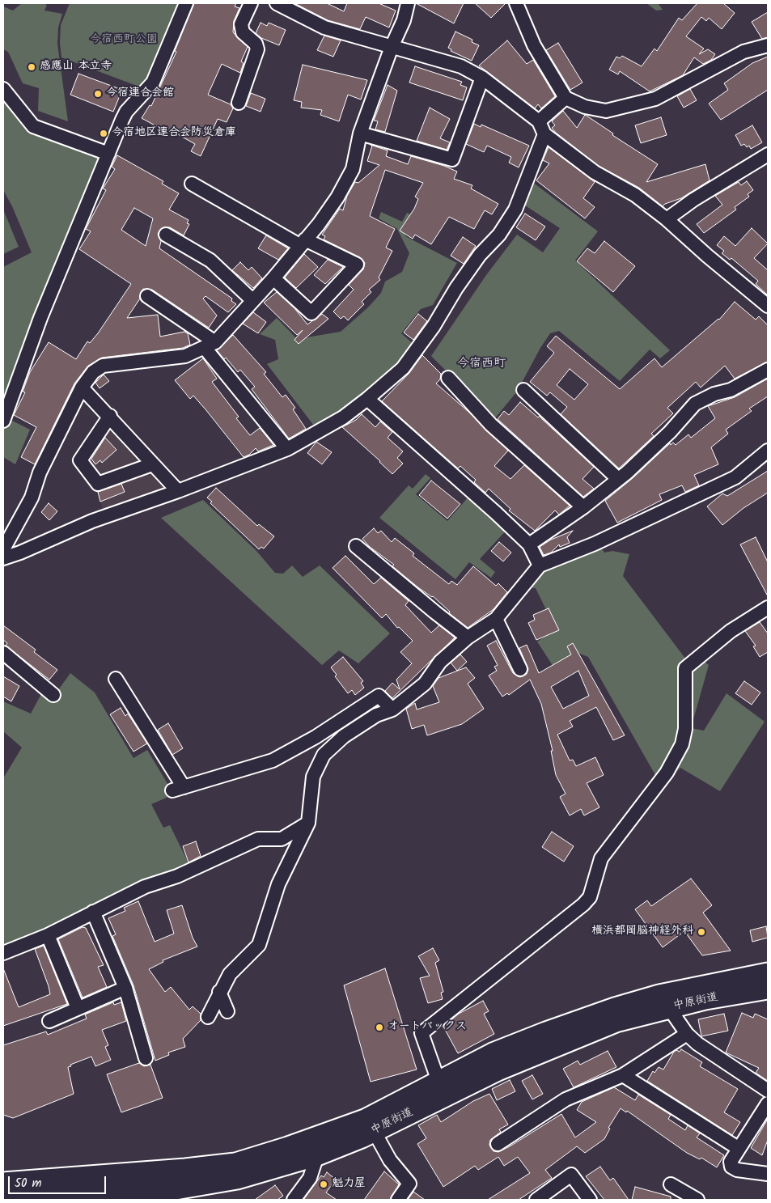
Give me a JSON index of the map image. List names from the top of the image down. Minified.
{"streets":{"main road":["中原街道"]},"districts":["今宿西町"],"parks":["今宿西町公園"],"places":["感應山 本立寺","今宿連合会館","今宿地区連合会防災倉庫","横浜都岡脳神経外科","オートバックス","魁力屋"],"scale_bar":"50 m"}
